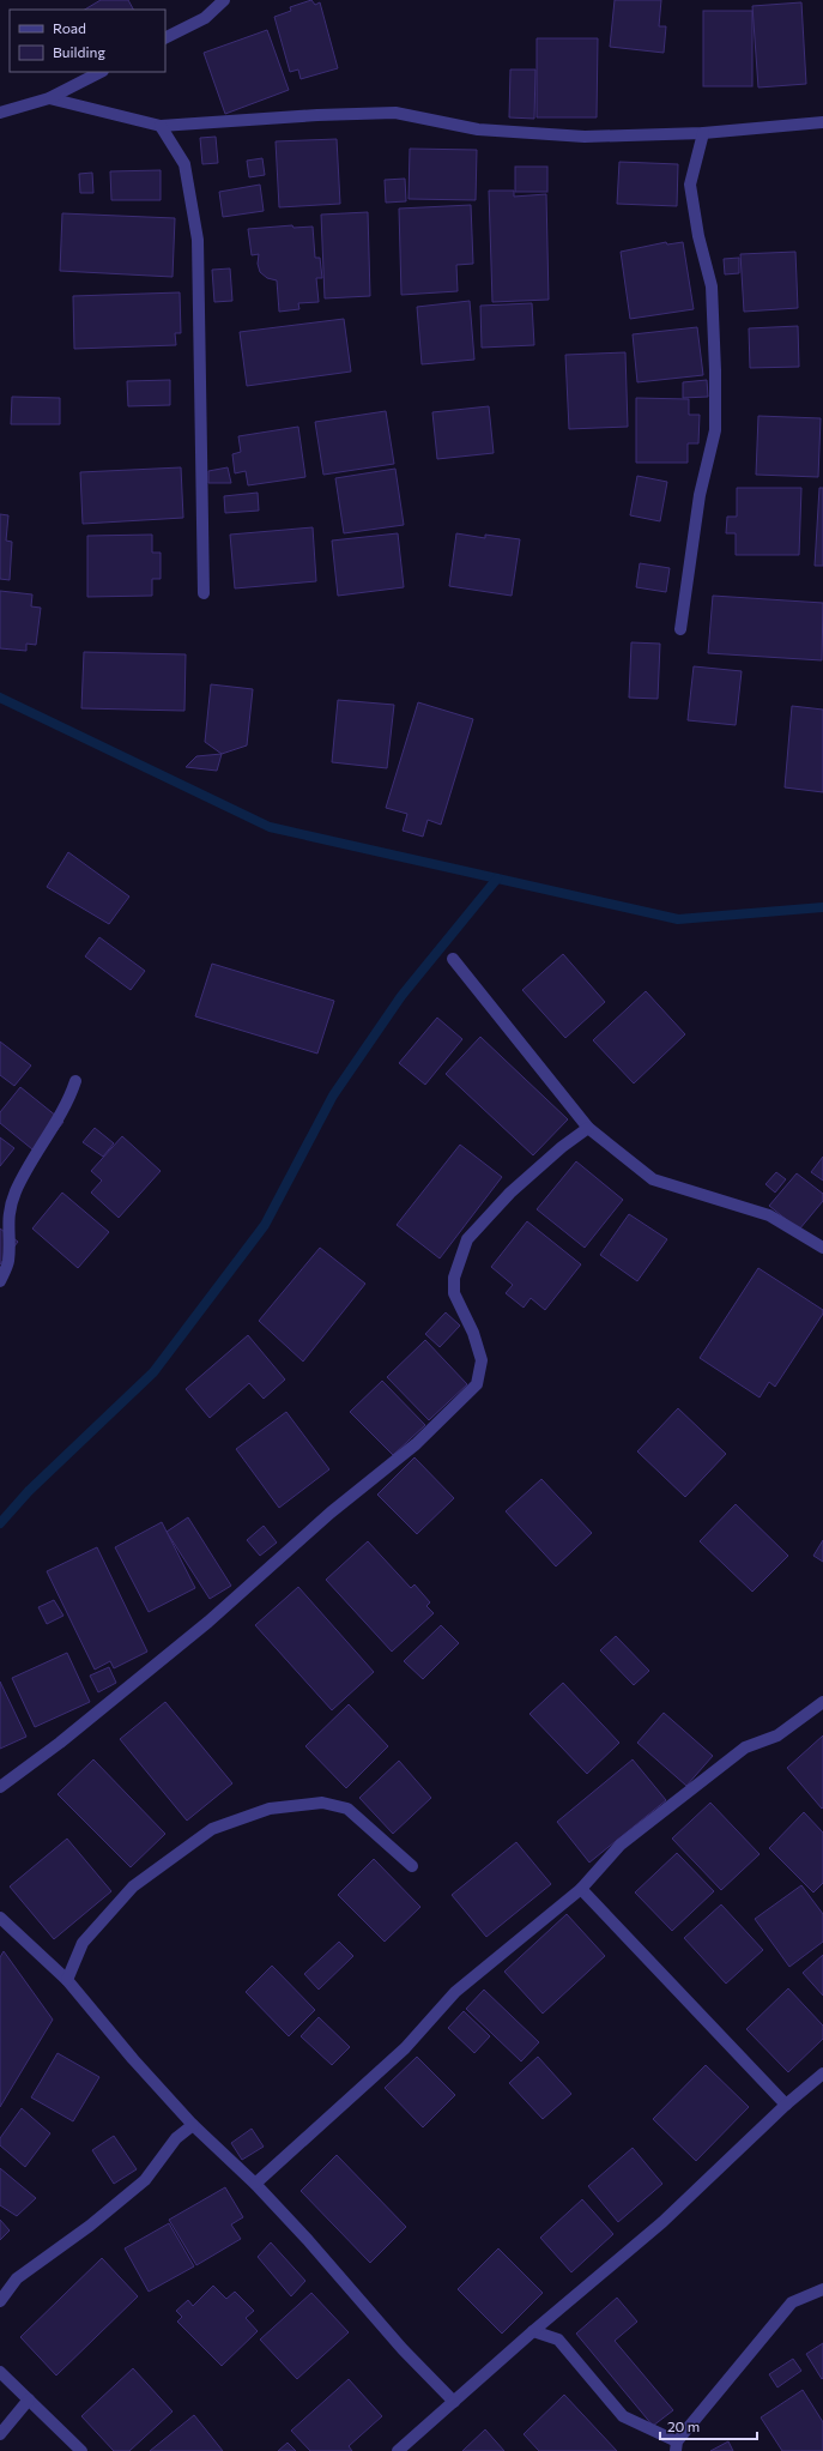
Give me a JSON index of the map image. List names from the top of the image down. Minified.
{"legend":["Road","Building"],"scale_bar":"20 m"}
